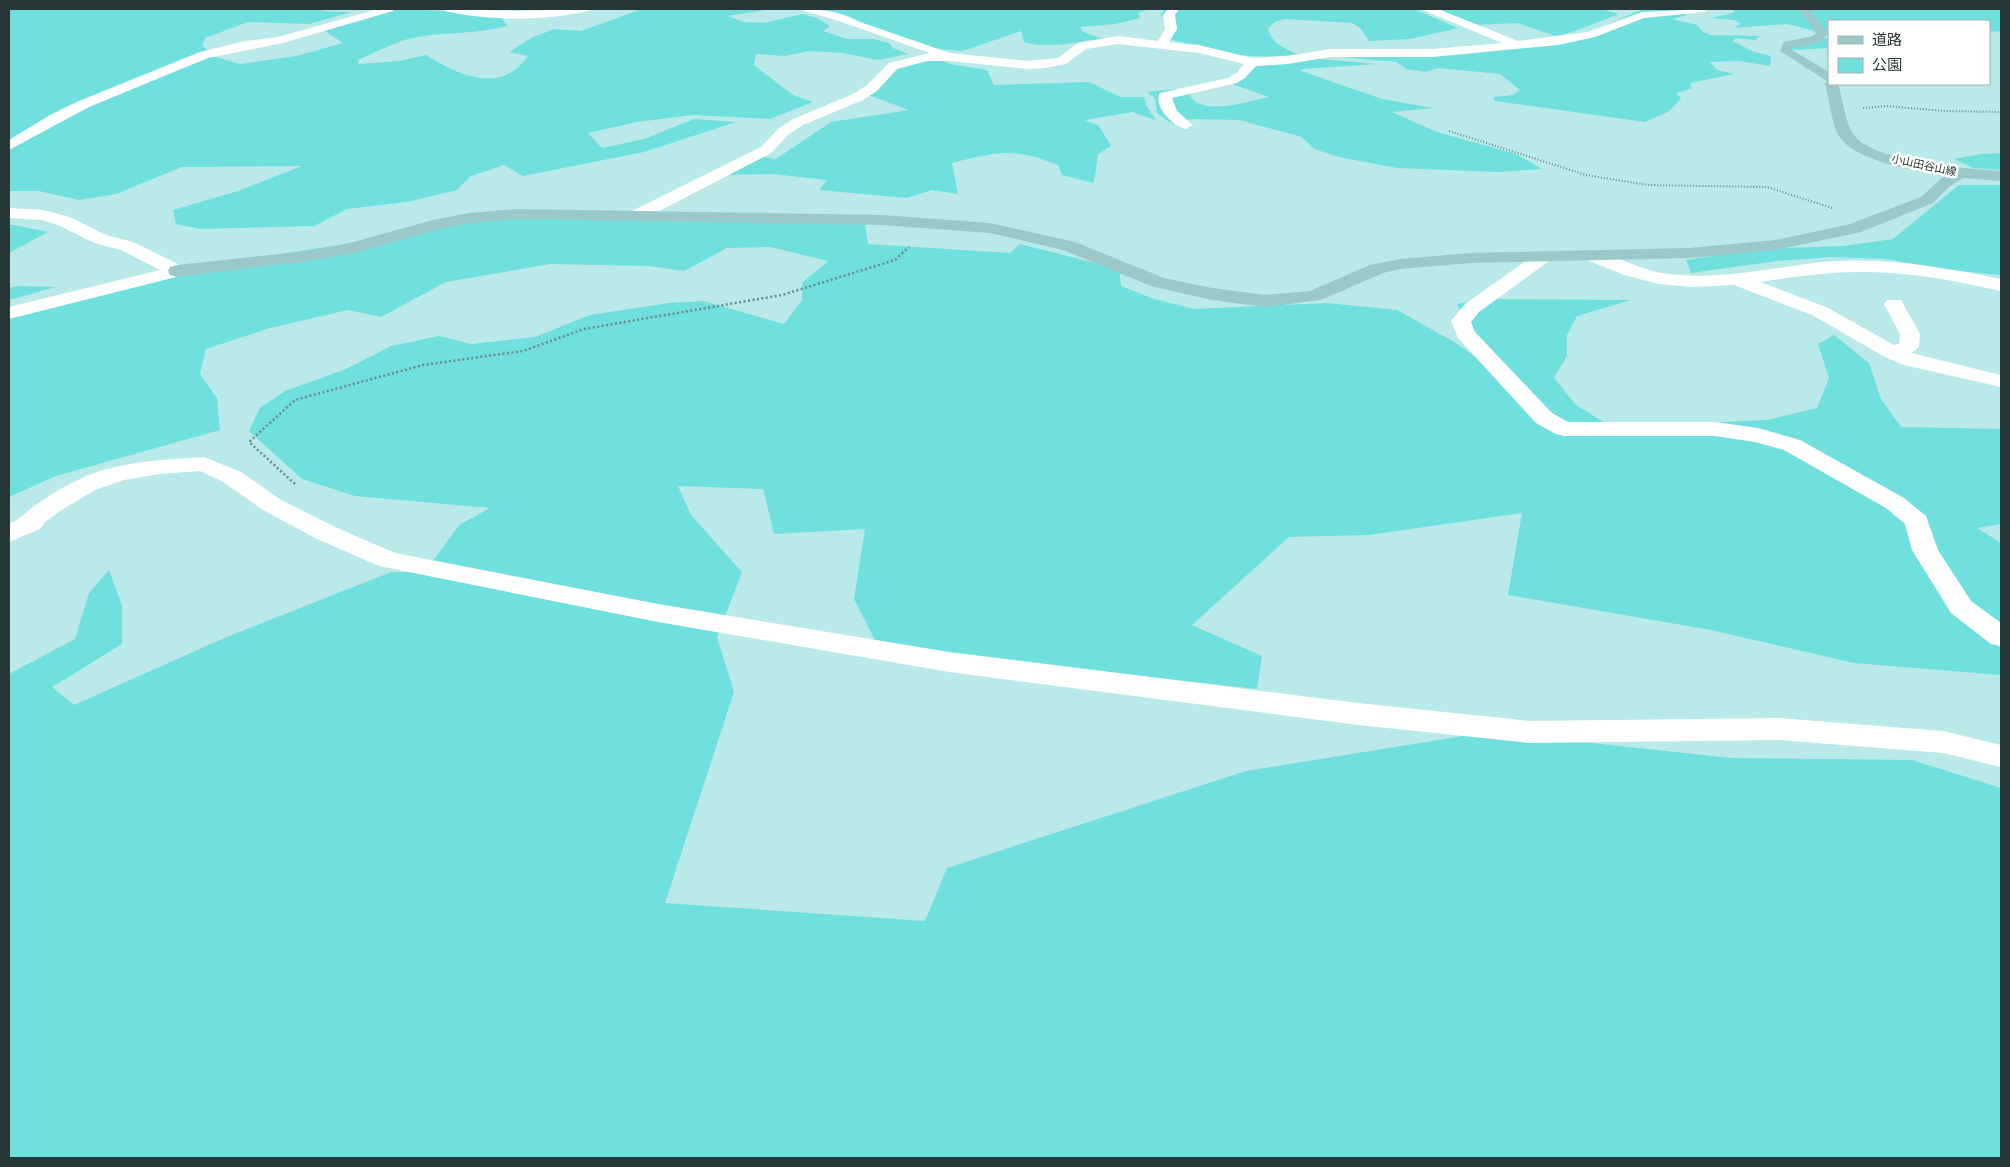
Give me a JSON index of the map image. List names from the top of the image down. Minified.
{"streets":{"street":["小山田谷山線"]},"legend":["道路","公園"]}
